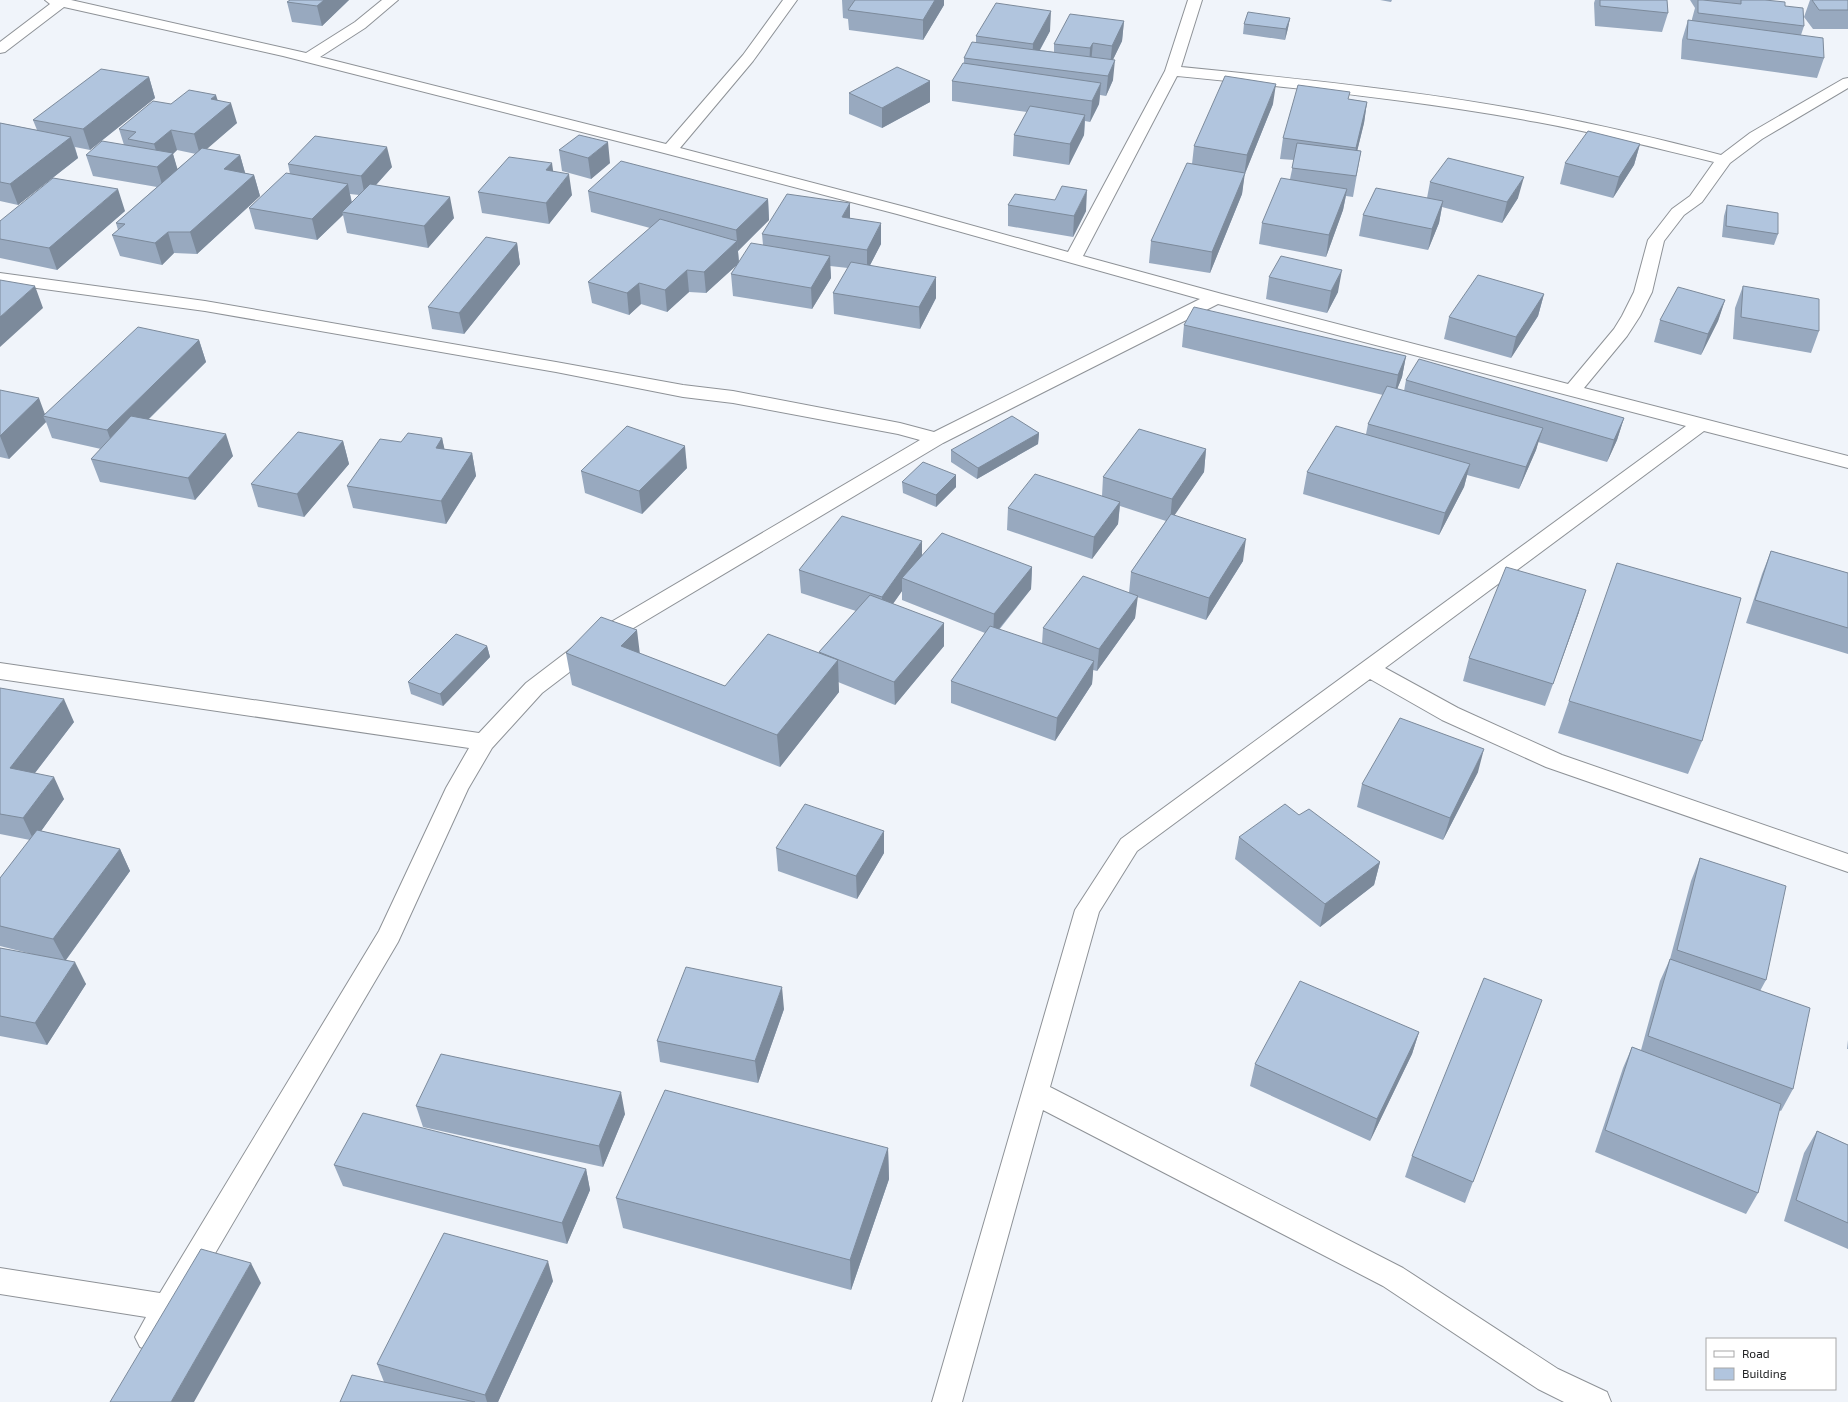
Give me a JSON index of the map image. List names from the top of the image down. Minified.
{"legend":["Road","Building"]}
